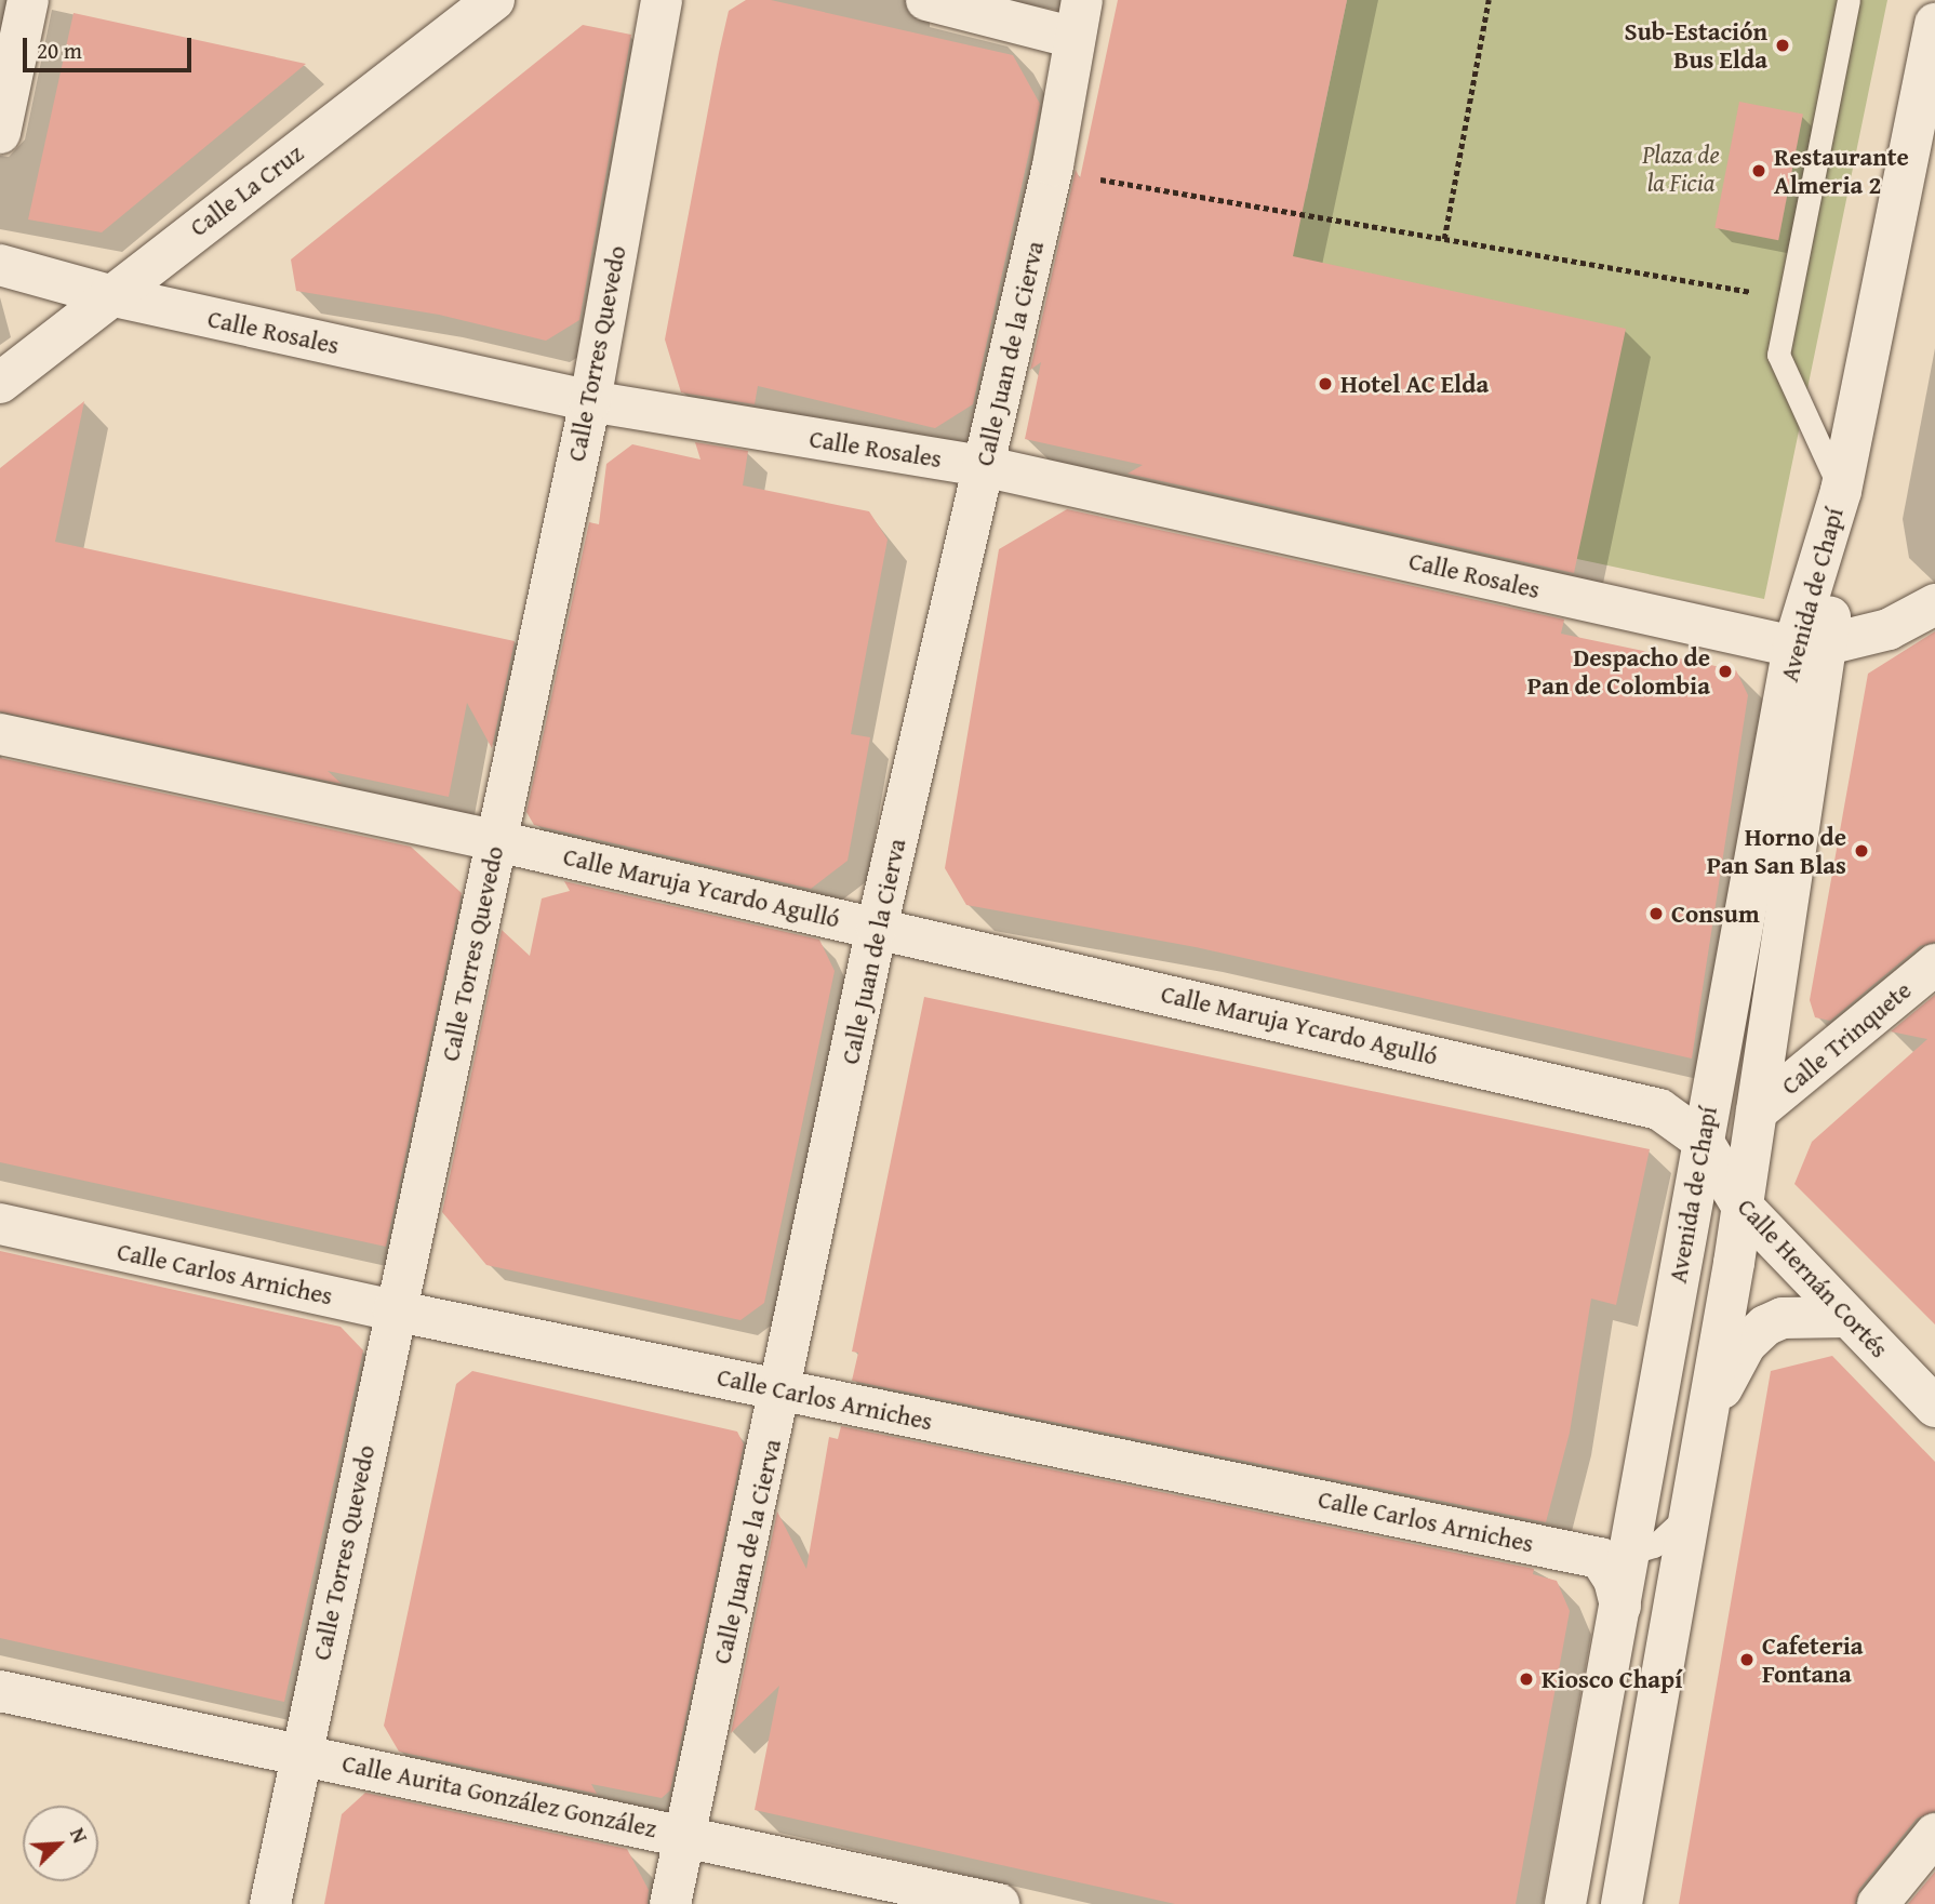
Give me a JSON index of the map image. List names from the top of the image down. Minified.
{"streets":{"street":["Calle La Cruz","Calle Rosales","Calle Torres Quevedo","Calle Juan de la Cierva","Avenida de Chapí","Calle Maruja Ycardo Agulló","Calle Trinquete","Calle Carlos Arniches","Calle Hernán Cortés","Calle Aurita González González"]},"crossings":[["Calle La Cruz","Calle Rosales"],["Calle Rosales","Calle Torres Quevedo"],["Calle Rosales","Calle Juan de la Cierva"],["Calle Rosales","Avenida de Chapí"],["Calle Torres Quevedo","Calle Maruja Ycardo Agulló"],["Calle Torres Quevedo","Calle Carlos Arniches"],["Calle Torres Quevedo","Calle Aurita González González"],["Calle Juan de la Cierva","Calle Maruja Ycardo Agulló"],["Calle Juan de la Cierva","Calle Carlos Arniches"],["Calle Juan de la Cierva","Calle Aurita González González"],["Avenida de Chapí","Calle Maruja Ycardo Agulló"],["Avenida de Chapí","Calle Trinquete"],["Avenida de Chapí","Calle Carlos Arniches"],["Avenida de Chapí","Calle Hernán Cortés"],["Calle Maruja Ycardo Agulló","Calle Hernán Cortés"]],"parks":["Plaza de la Ficia"],"places":["Sub-Estación Bus Elda","Restaurante Almeria 2","Hotel AC Elda","Despacho de Pan de Colombia","Horno de Pan San Blas","Consum","Cafeteria Fontana","Kiosco Chapí"],"scale_bar":"20 m","north":"top right"}
